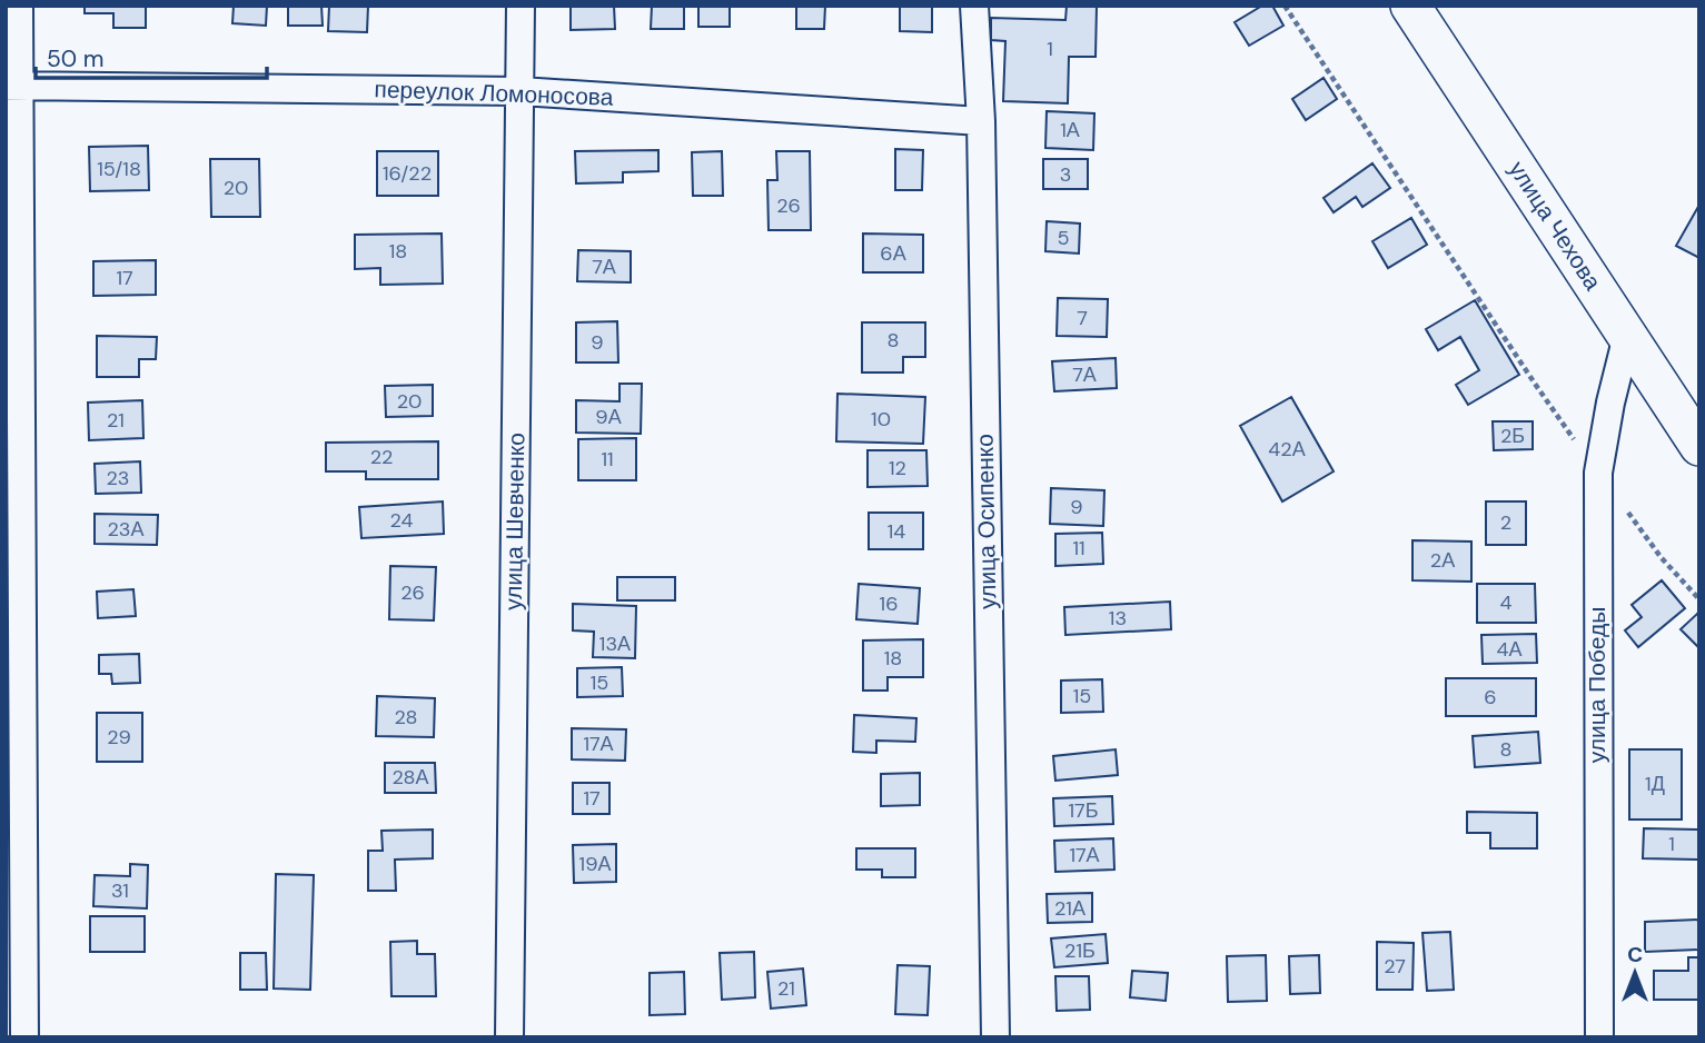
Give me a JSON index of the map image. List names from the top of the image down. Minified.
{"streets":{"main road":["улица Чехова"],"street":["переулок Ломоносова","улица Шевченко","улица Осипенко","улица Победы"]},"crossings":[["переулок Ломоносова","улица Шевченко"],["переулок Ломоносова","улица Осипенко"],["улица Чехова","улица Победы"]],"house_numbers":["1","1А","15/18","16/22","3","20","26","5","18","6А","7А","17","7","8","9","7А","20","9А","10","21","2Б","42А","22","11","12","23","9","24","2","23А","14","11","2А","26","4","16","13","13А","4А","18","15","15","6","28","29","17А","8","28А","1Д","17","17Б","1","17А","19А","31","21А","21Б","27","21"],"scale_bar":"50 m","north":"top"}
